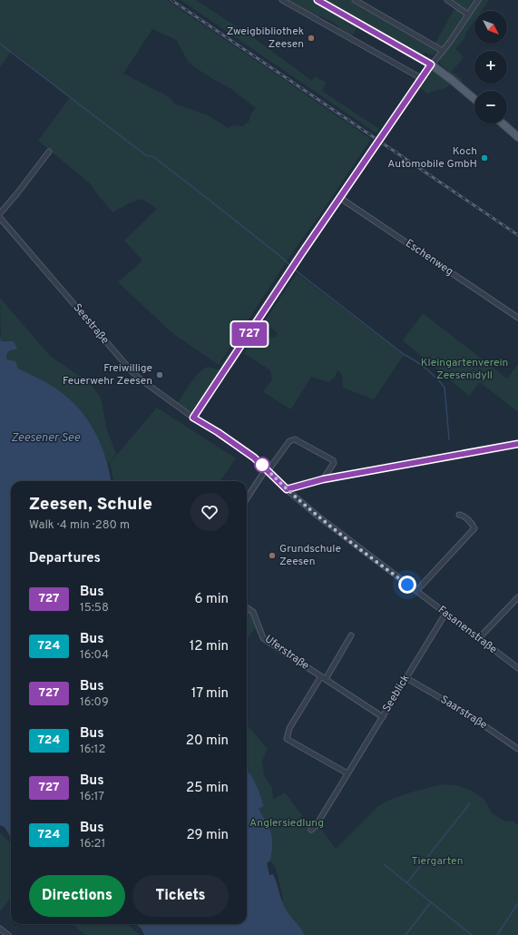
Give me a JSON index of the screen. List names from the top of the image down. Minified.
{"streets":{"street":["Eschenweg","Seestraße","Fasanenstraße","Uferstraße","Seeblick","Saarstraße"]},"crossings":[["Seestraße","Fasanenstraße"],["Fasanenstraße","Seeblick"],["Uferstraße","Seeblick"],["Seeblick","Saarstraße"]],"water":["Zeesener See"],"parks":["Kleingartenverein Zeesenidyll","Anglersiedlung","Tiergarten"],"places":["Zweigbibliothek Zeesen","Koch Automobile GmbH","Freiwillige Feuerwehr Zeesen","Grundschule Zeesen"],"lines":["bus line 727"],"north":"bottom right","page":{"on_map":"727","map_buttons":["+","−"],"heading":[["Zeesen, Schule","Walk · 4 min · 280 m"],"Departures"],"list":[{"mark":"727","name":"Bus","note":"15:58","value":"6 min"},{"mark":"724","name":"Bus","note":"16:04","value":"12 min"},{"mark":"727","name":"Bus","note":"16:09","value":"17 min"},{"mark":"724","name":"Bus","note":"16:12","value":"20 min"},{"mark":"727","name":"Bus","note":"16:17","value":"25 min"},{"mark":"724","name":"Bus","note":"16:21","value":"29 min"}],"buttons":["Directions","Tickets"]}}
